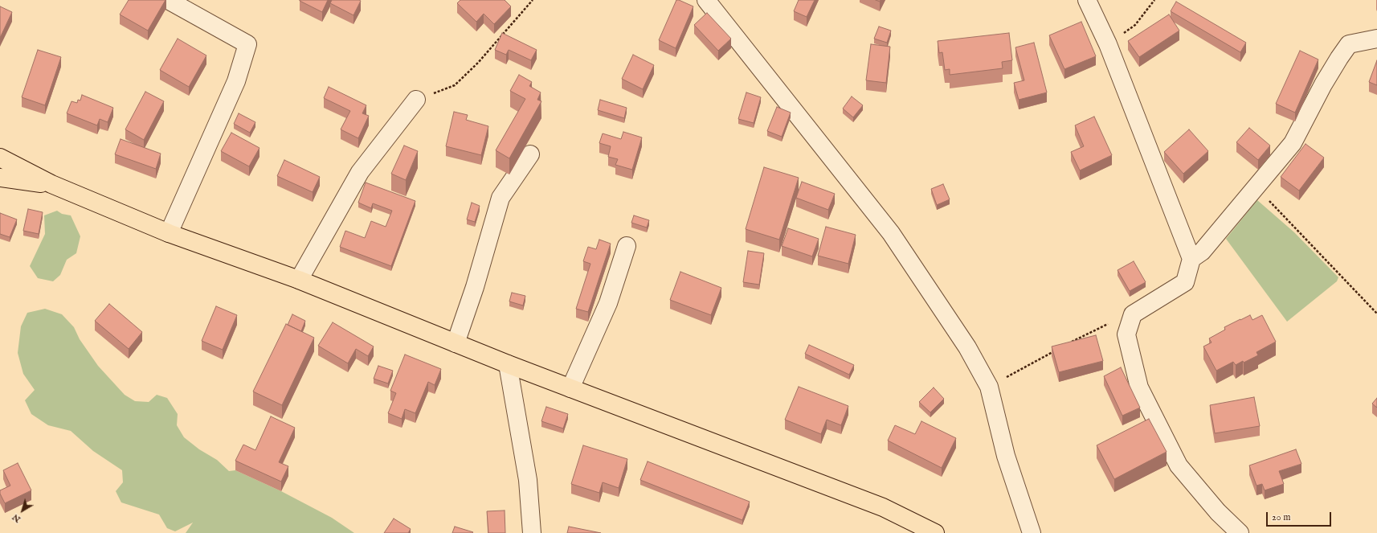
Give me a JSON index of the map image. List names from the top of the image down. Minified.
{"scale_bar":"20 m","north":"bottom left"}
